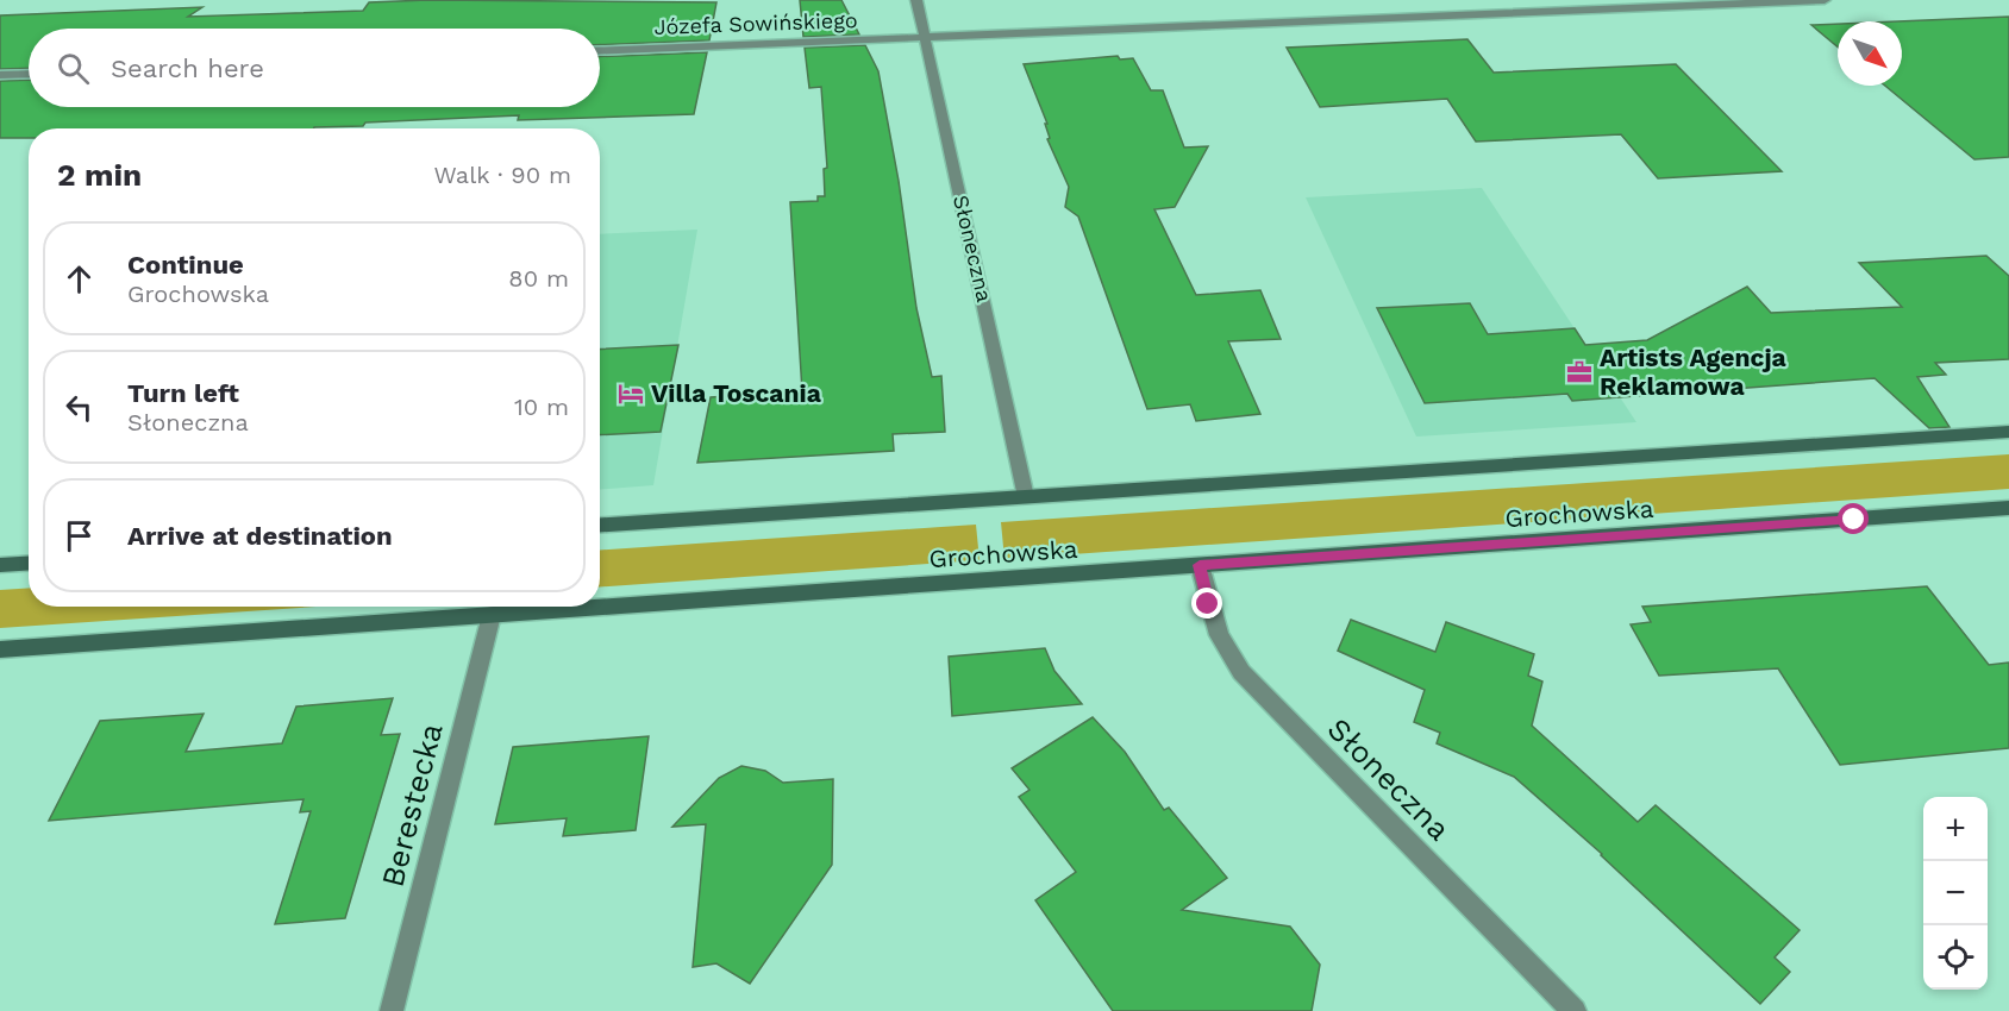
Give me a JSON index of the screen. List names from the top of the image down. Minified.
{"streets":{"street":["Józefa Sowińskiego","Słoneczna","Grochowska","Berestecka"]},"crossings":[["Józefa Sowińskiego","Słoneczna"],["Słoneczna","Grochowska"],["Grochowska","Berestecka"]],"places":{"office":["Artists Agencja Reklamowa"],"hotel":["Villa Toscania"]},"north":"bottom right","page":{"search":"Search here","heading":["2 min","Walk · 90 m"],"list":[["Continue","Grochowska","80 m"],["Turn left","Słoneczna","10 m"],"Arrive at destination"],"map_buttons":["+","−"]}}
